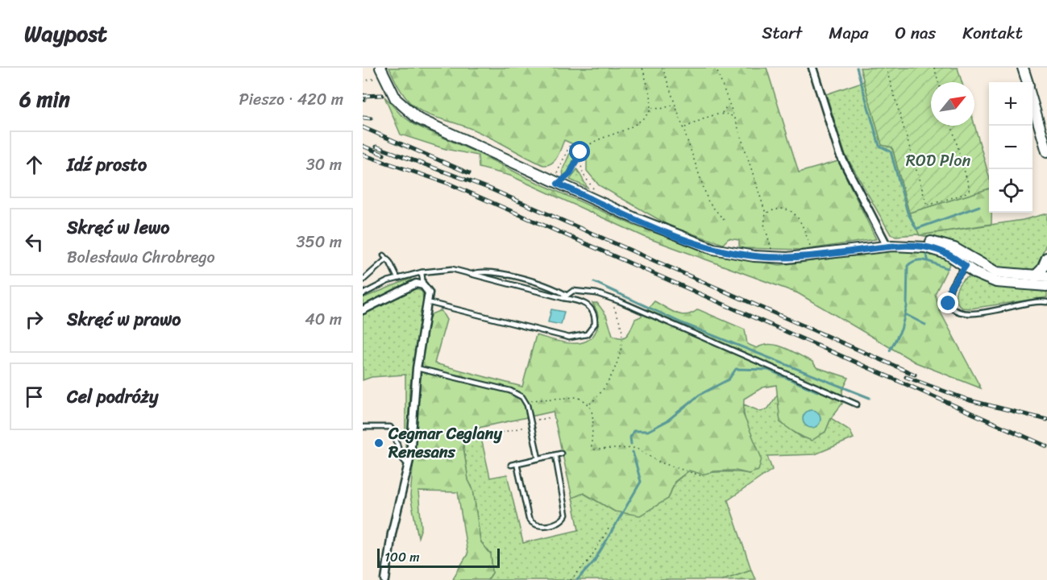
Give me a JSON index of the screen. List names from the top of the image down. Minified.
{"parks":["ROD Plon"],"places":["Cegmar Ceglany Renesans"],"scale_bar":"100 m","north":"top right","page":{"header":"Waypost","nav":["Start","Mapa","O nas","Kontakt"],"heading":["6 min","Pieszo · 420 m"],"map_buttons":["+","−"],"list":[["Idź prosto","30 m"],["Skręć w lewo","Bolesława Chrobrego","350 m"],["Skręć w prawo","40 m"],"Cel podróży"],"scale":"100 m"}}
